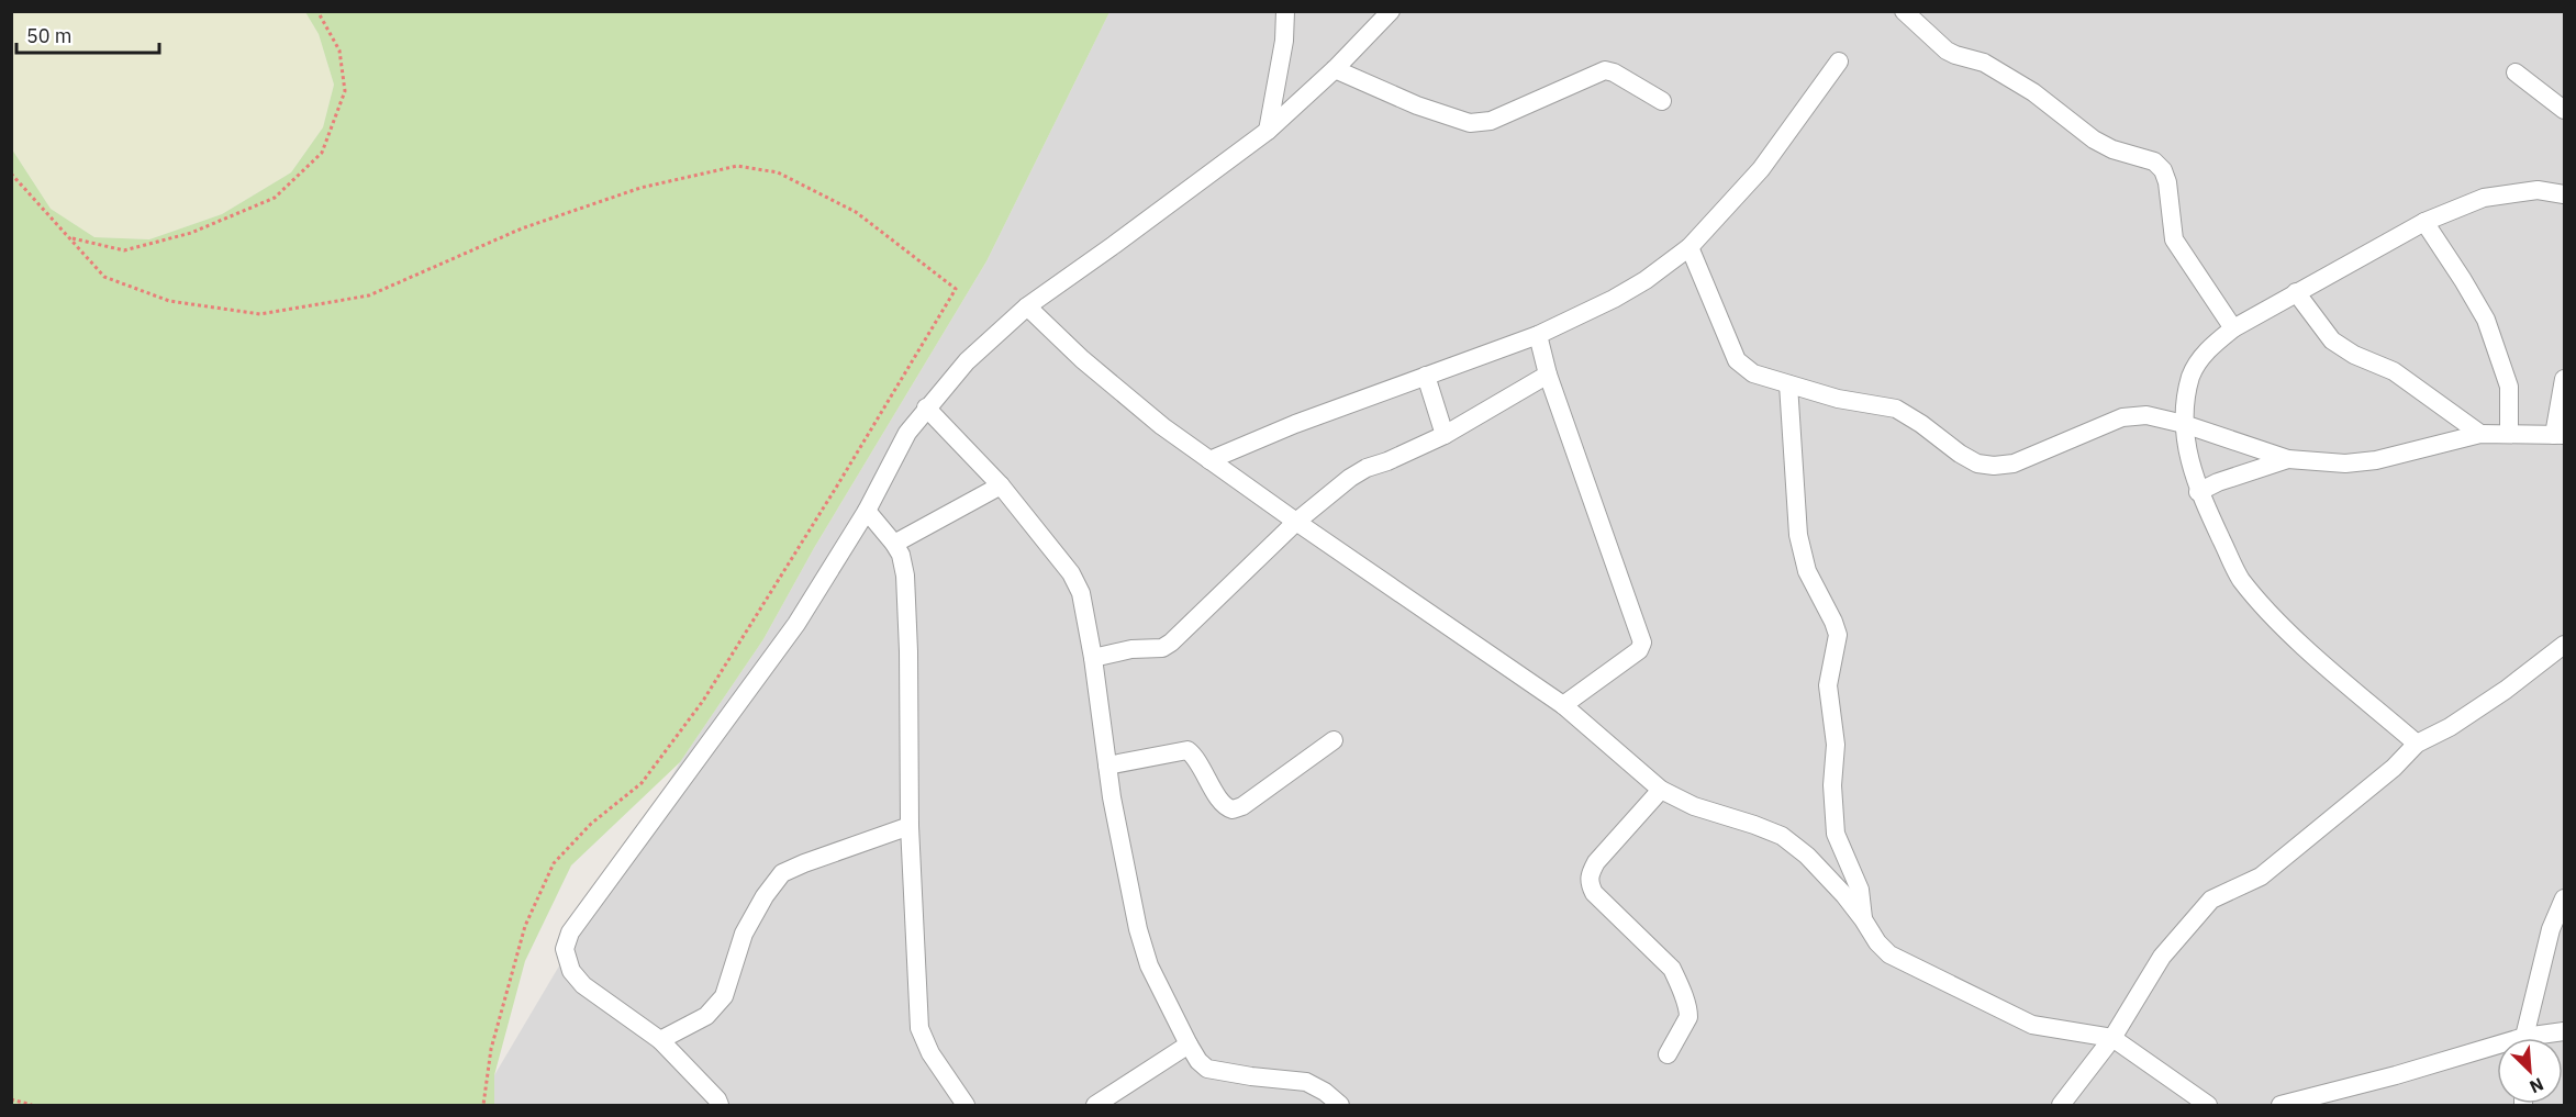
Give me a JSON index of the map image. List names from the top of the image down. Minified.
{"scale_bar":"50 m","north":"bottom right"}
